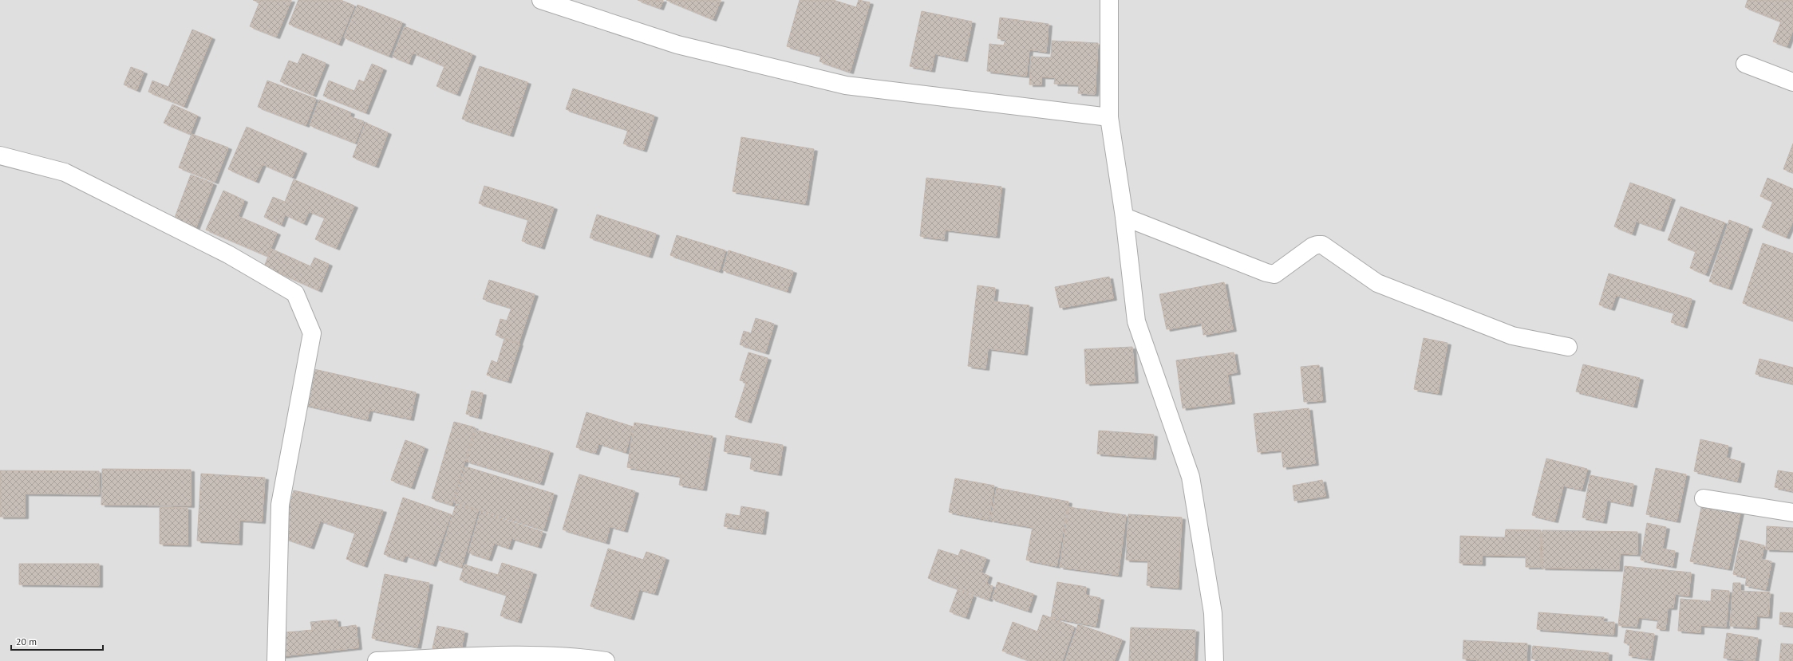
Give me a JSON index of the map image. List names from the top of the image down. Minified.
{"scale_bar":"20 m"}
